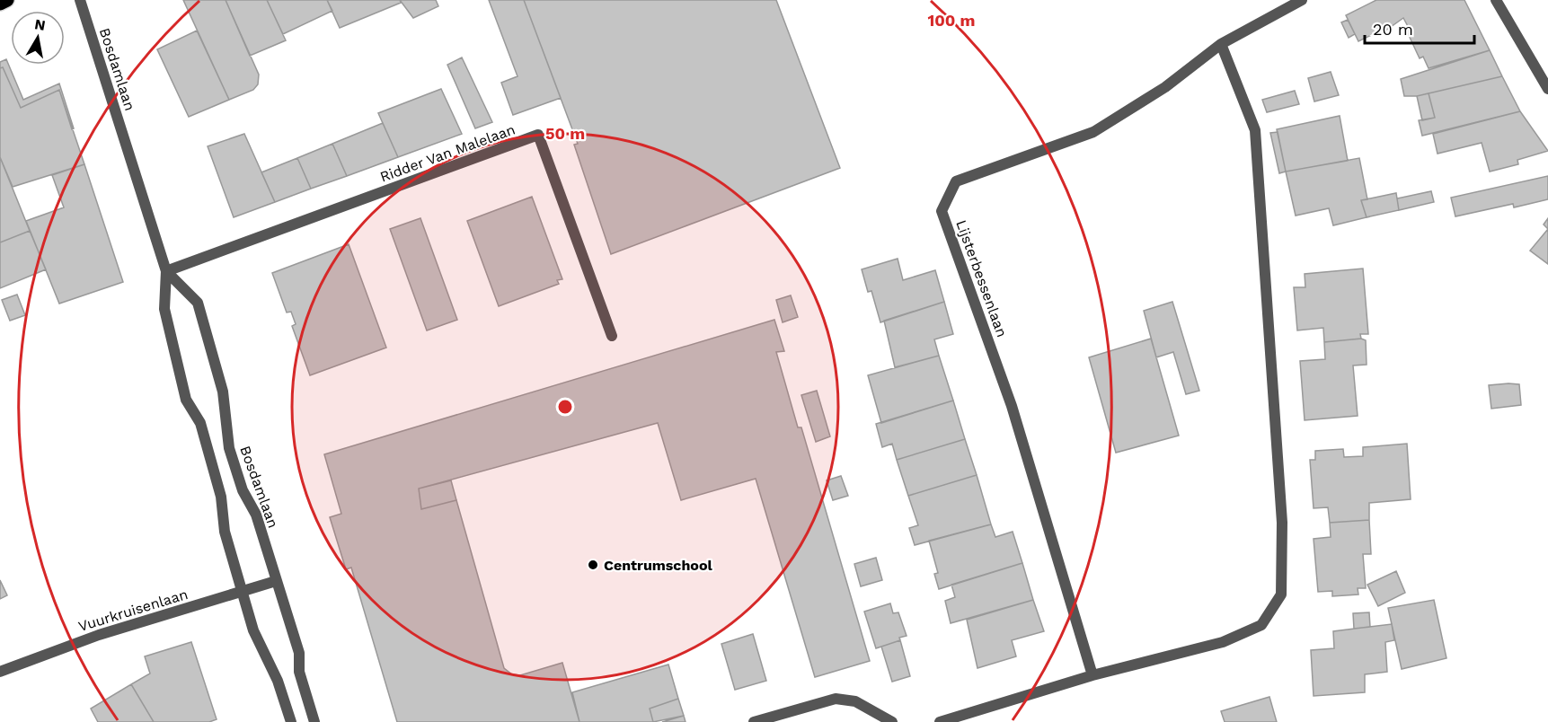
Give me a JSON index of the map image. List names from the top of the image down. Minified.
{"streets":{"street":["Bosdamlaan","Ridder Van Malelaan","Lijsterbessenlaan","Vuurkruisenlaan"]},"crossings":[["Bosdamlaan","Ridder Van Malelaan"],["Bosdamlaan","Vuurkruisenlaan"]],"places":["Centrumschool"],"scale_bar":"20 m","north":"top","rings":["100 m","50 m"]}
